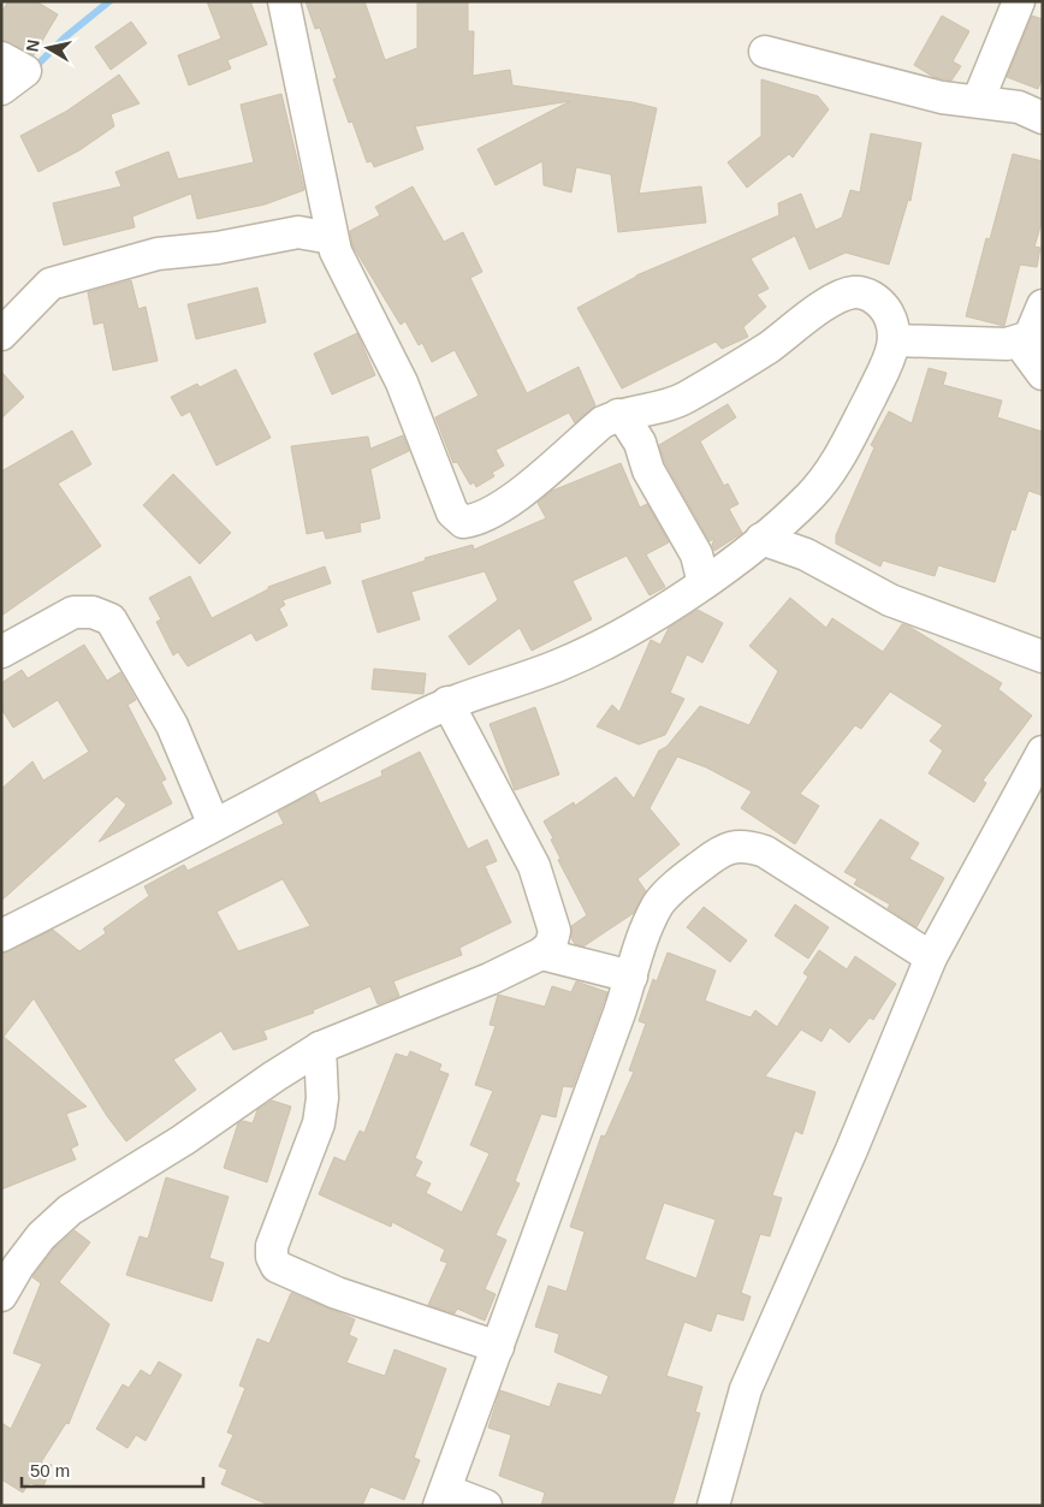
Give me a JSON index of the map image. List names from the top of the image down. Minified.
{"scale_bar":"50 m","north":"left"}
